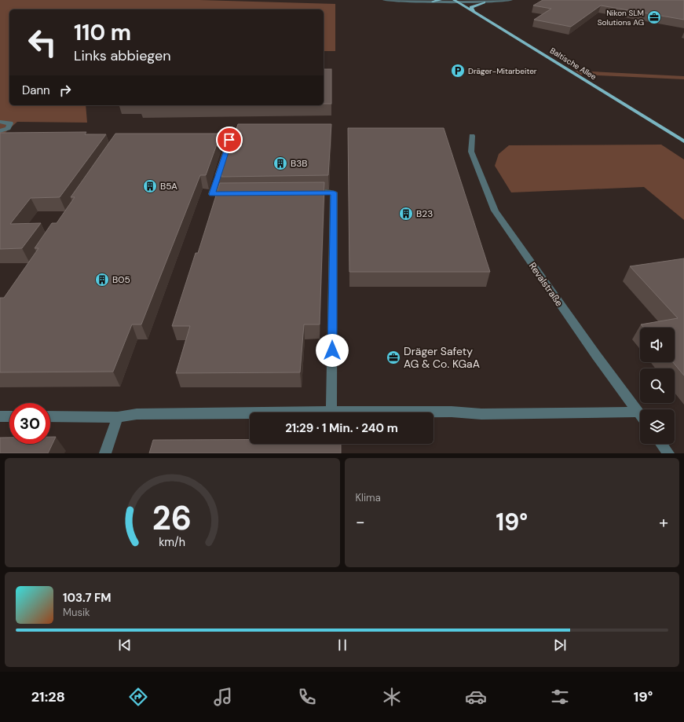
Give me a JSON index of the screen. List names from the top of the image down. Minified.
{"streets":{"main road":["Baltische Allee"],"street":["Revalstraße"]},"places":{"office":["Nikon SLM Solutions AG","Dräger Safety AG & Co. KGaA"],"parking":["Dräger-Mitarbeiter"],"building":["B3B","B5A","B23","B05"]},"page":{"turn":["110 m","Links abbiegen"],"then":"Dann","limit":"30","trip":"21:29 · 1 Min. · 240 m","tile":"Klima","heat":["−","19°","+"],"song":["103.7 FM","Musik"],"tabs":["21:28","19°"],"gauge":["26","km/h"]}}
